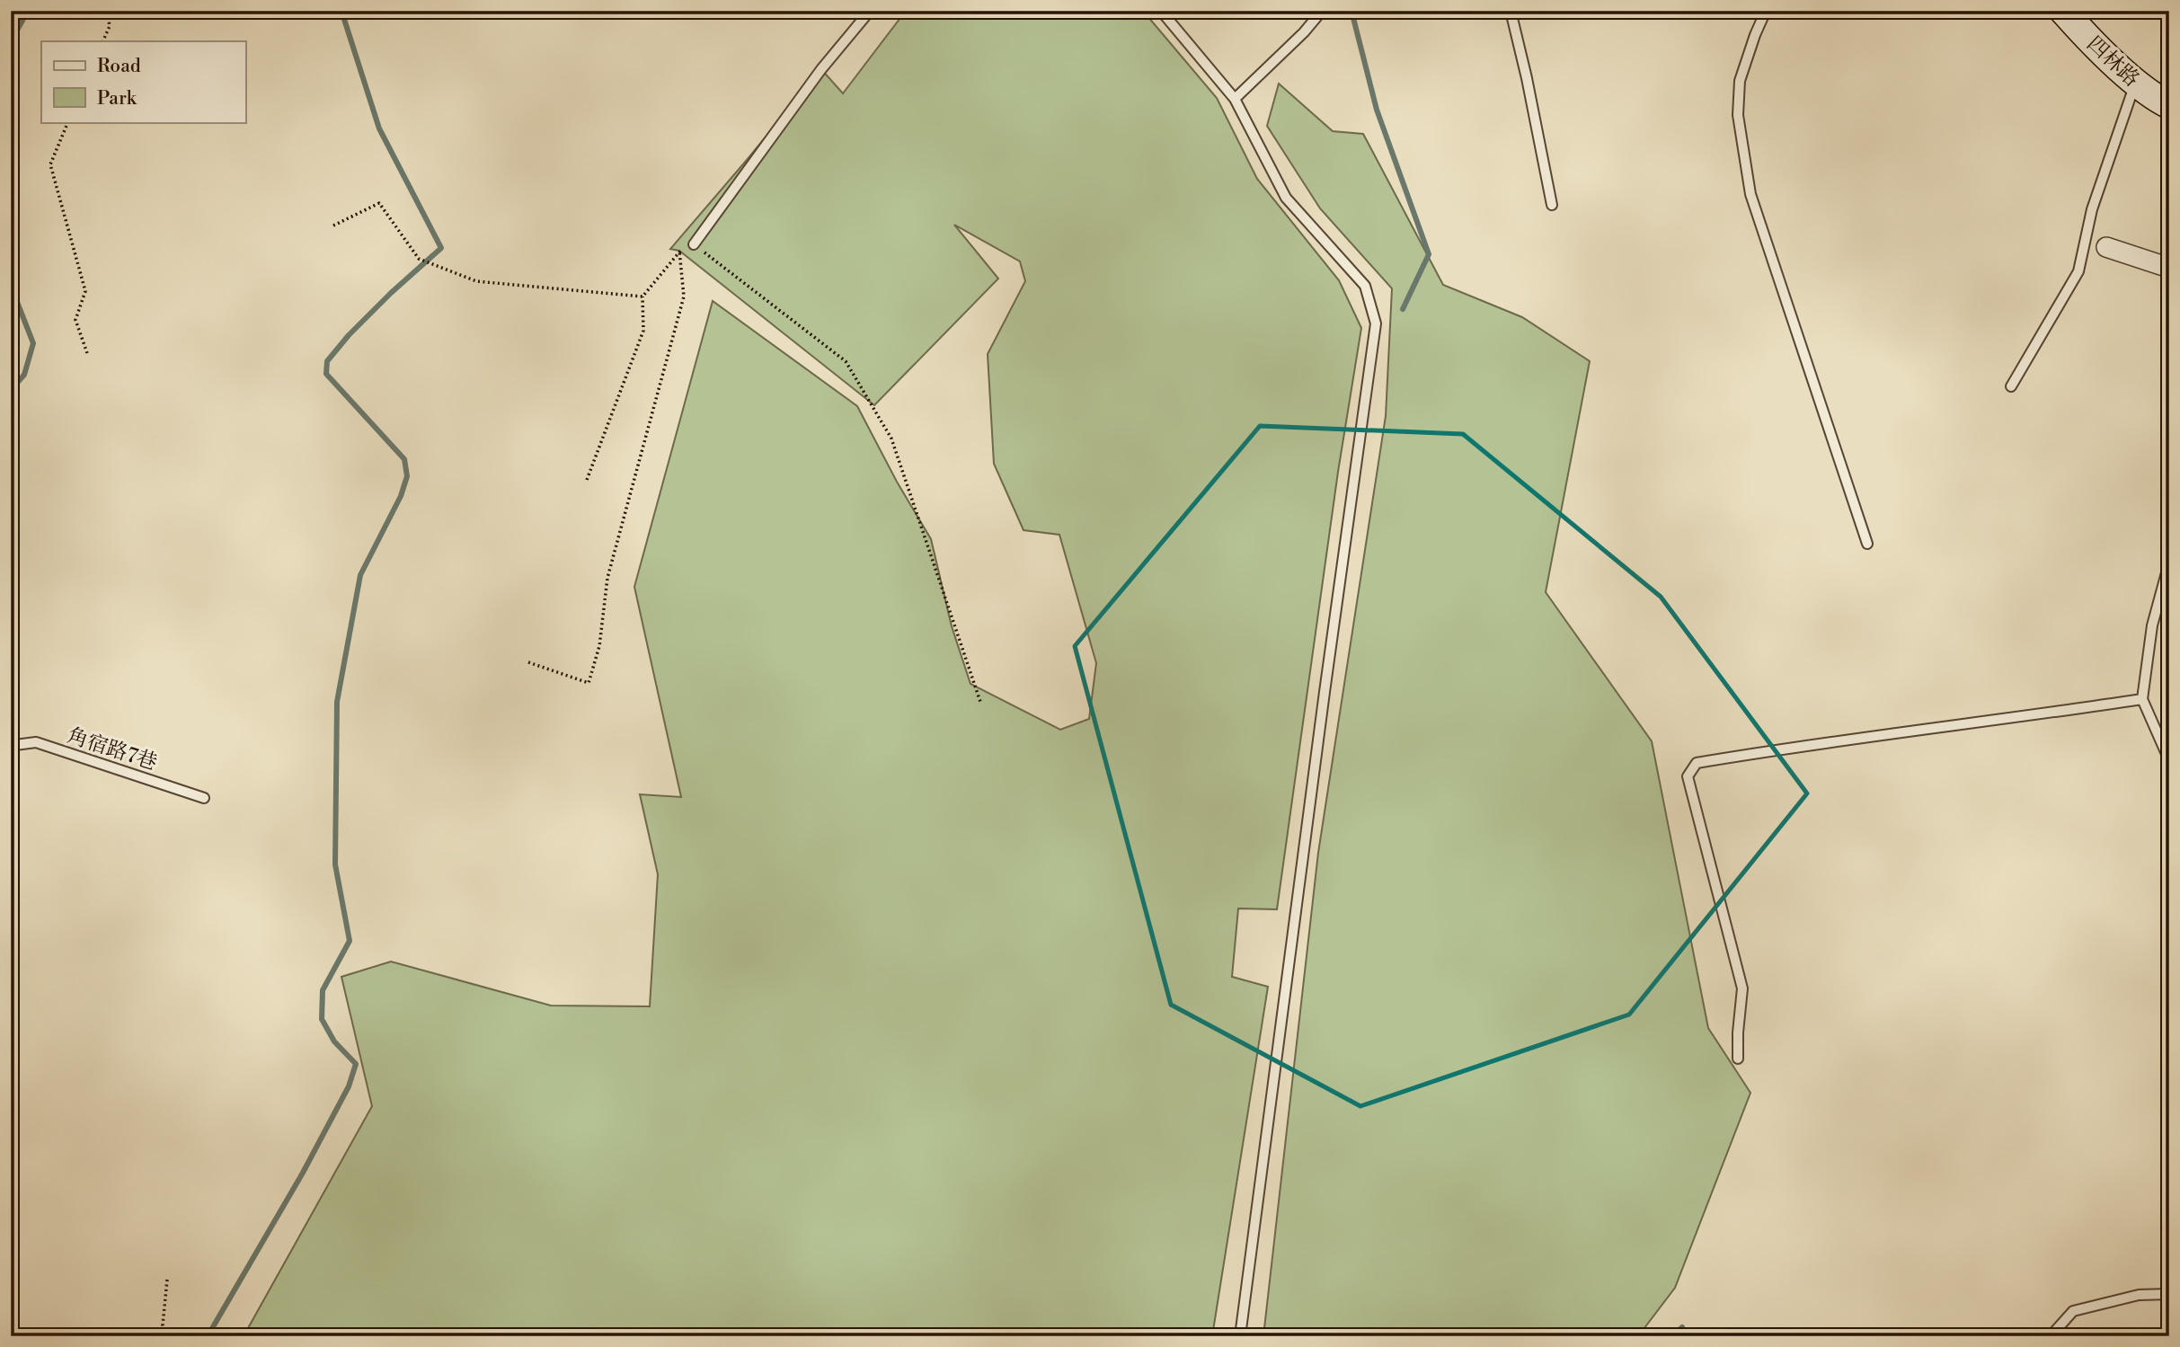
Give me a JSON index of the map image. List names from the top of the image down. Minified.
{"streets":{"street":["四林路"],"lane":["角宿路7巷"]},"legend":["Road","Park"]}
